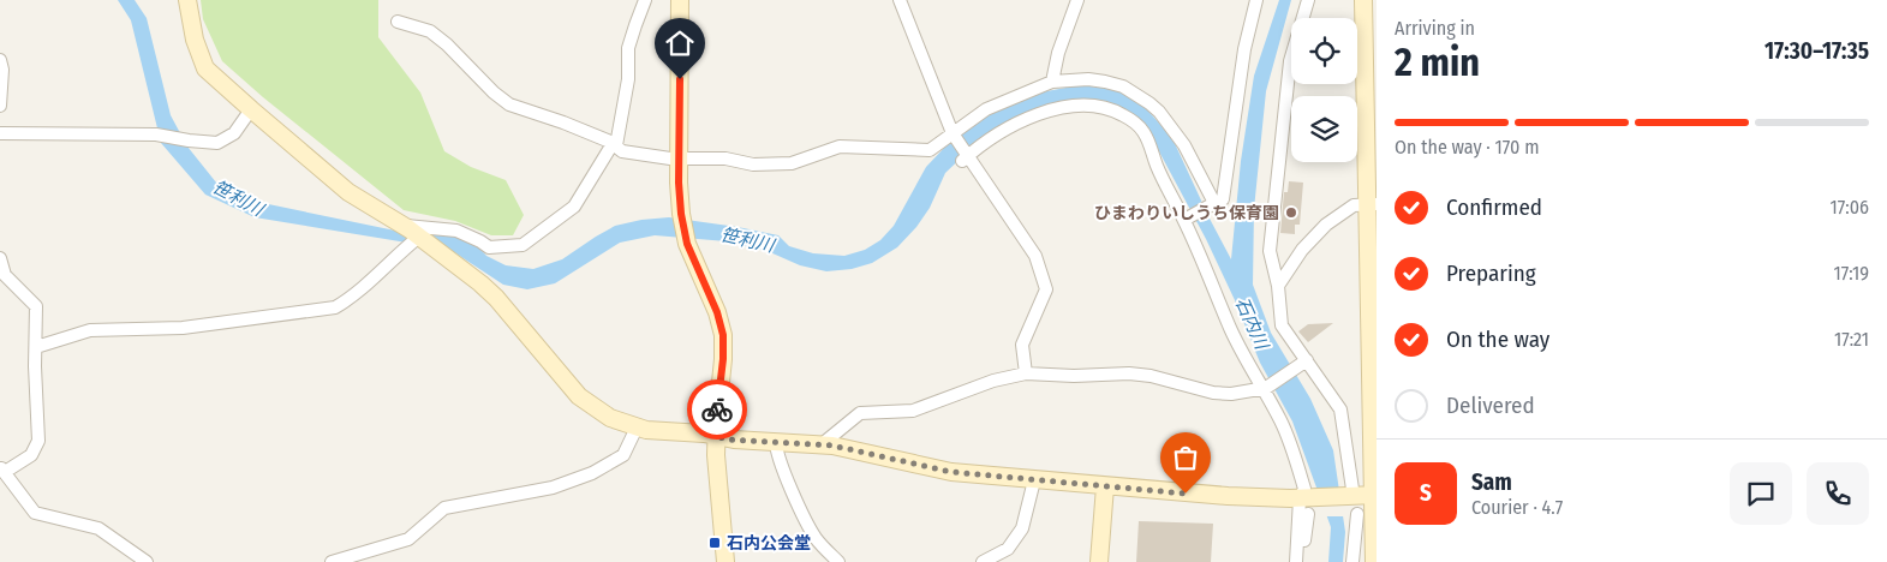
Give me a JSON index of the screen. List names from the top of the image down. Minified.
{"water":["笹利川","石内川"],"places":{"other":["ひまわりいしうち保育園"],"transit":["石内公会堂"]},"page":{"heading":["2 min","Arriving in","17:30–17:35"],"panel":["Sam","Courier · 4.7"],"bar":"On the way · 170 m","list":[["Confirmed","17:06"],["Preparing","17:19"],["On the way","17:21"],"Delivered"],"round":"S"}}
